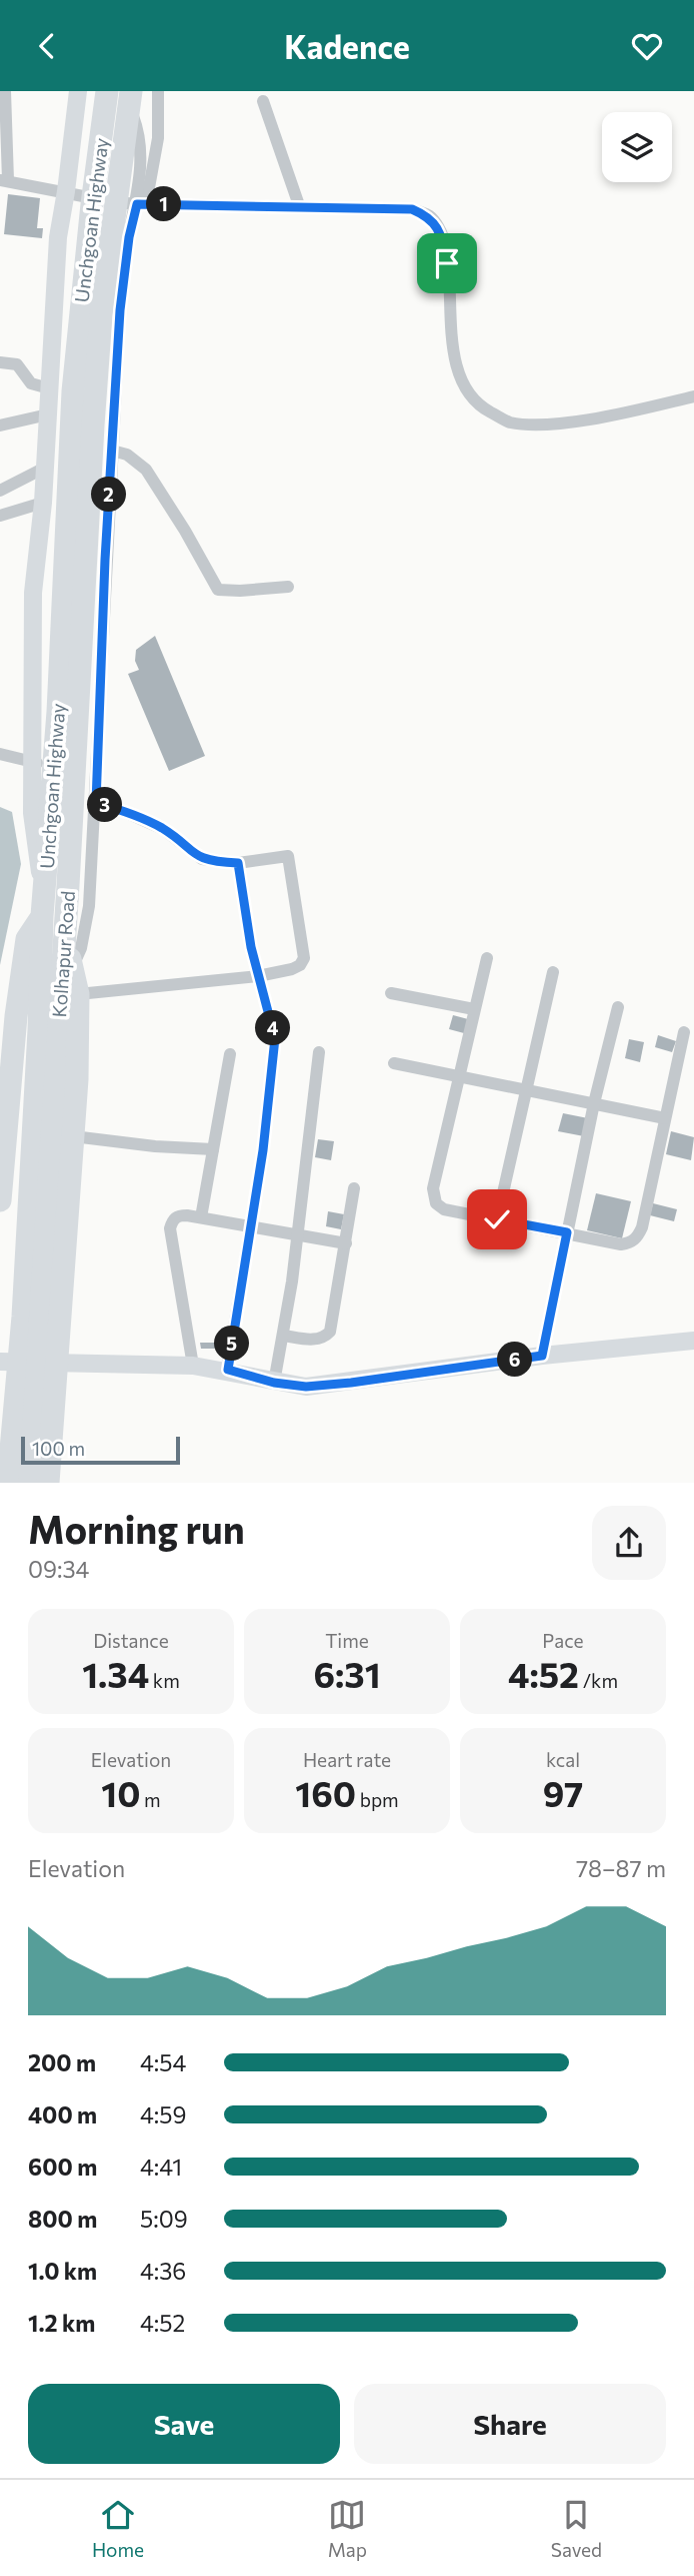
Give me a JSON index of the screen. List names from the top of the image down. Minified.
{"streets":{"highway":["Unchgoan Highway","Kolhapur Road"]},"crossings":[["Unchgoan Highway","Kolhapur Road"]],"scale_bar":"100 m","page":{"header":"Kadence","pins":["1","2","3","4","5","6"],"scale":"100 m","heading":["Morning run","09:34"],"stats":[["Distance","1.34 km"],["Time","6:31"],["Pace","4:52 /km"],["Elevation","10 m"],["Heart rate","160 bpm"],["kcal","97"]],"chart":["Elevation","78–87 m"],"list":[{"name":"200 m","note":"4:54"},{"name":"400 m","note":"4:59"},{"name":"600 m","note":"4:41"},{"name":"800 m","note":"5:09"},{"name":"1.0 km","note":"4:36"},{"name":"1.2 km","note":"4:52"}],"buttons":["Save","Share"],"tabs":["Home","Map","Saved"]}}
